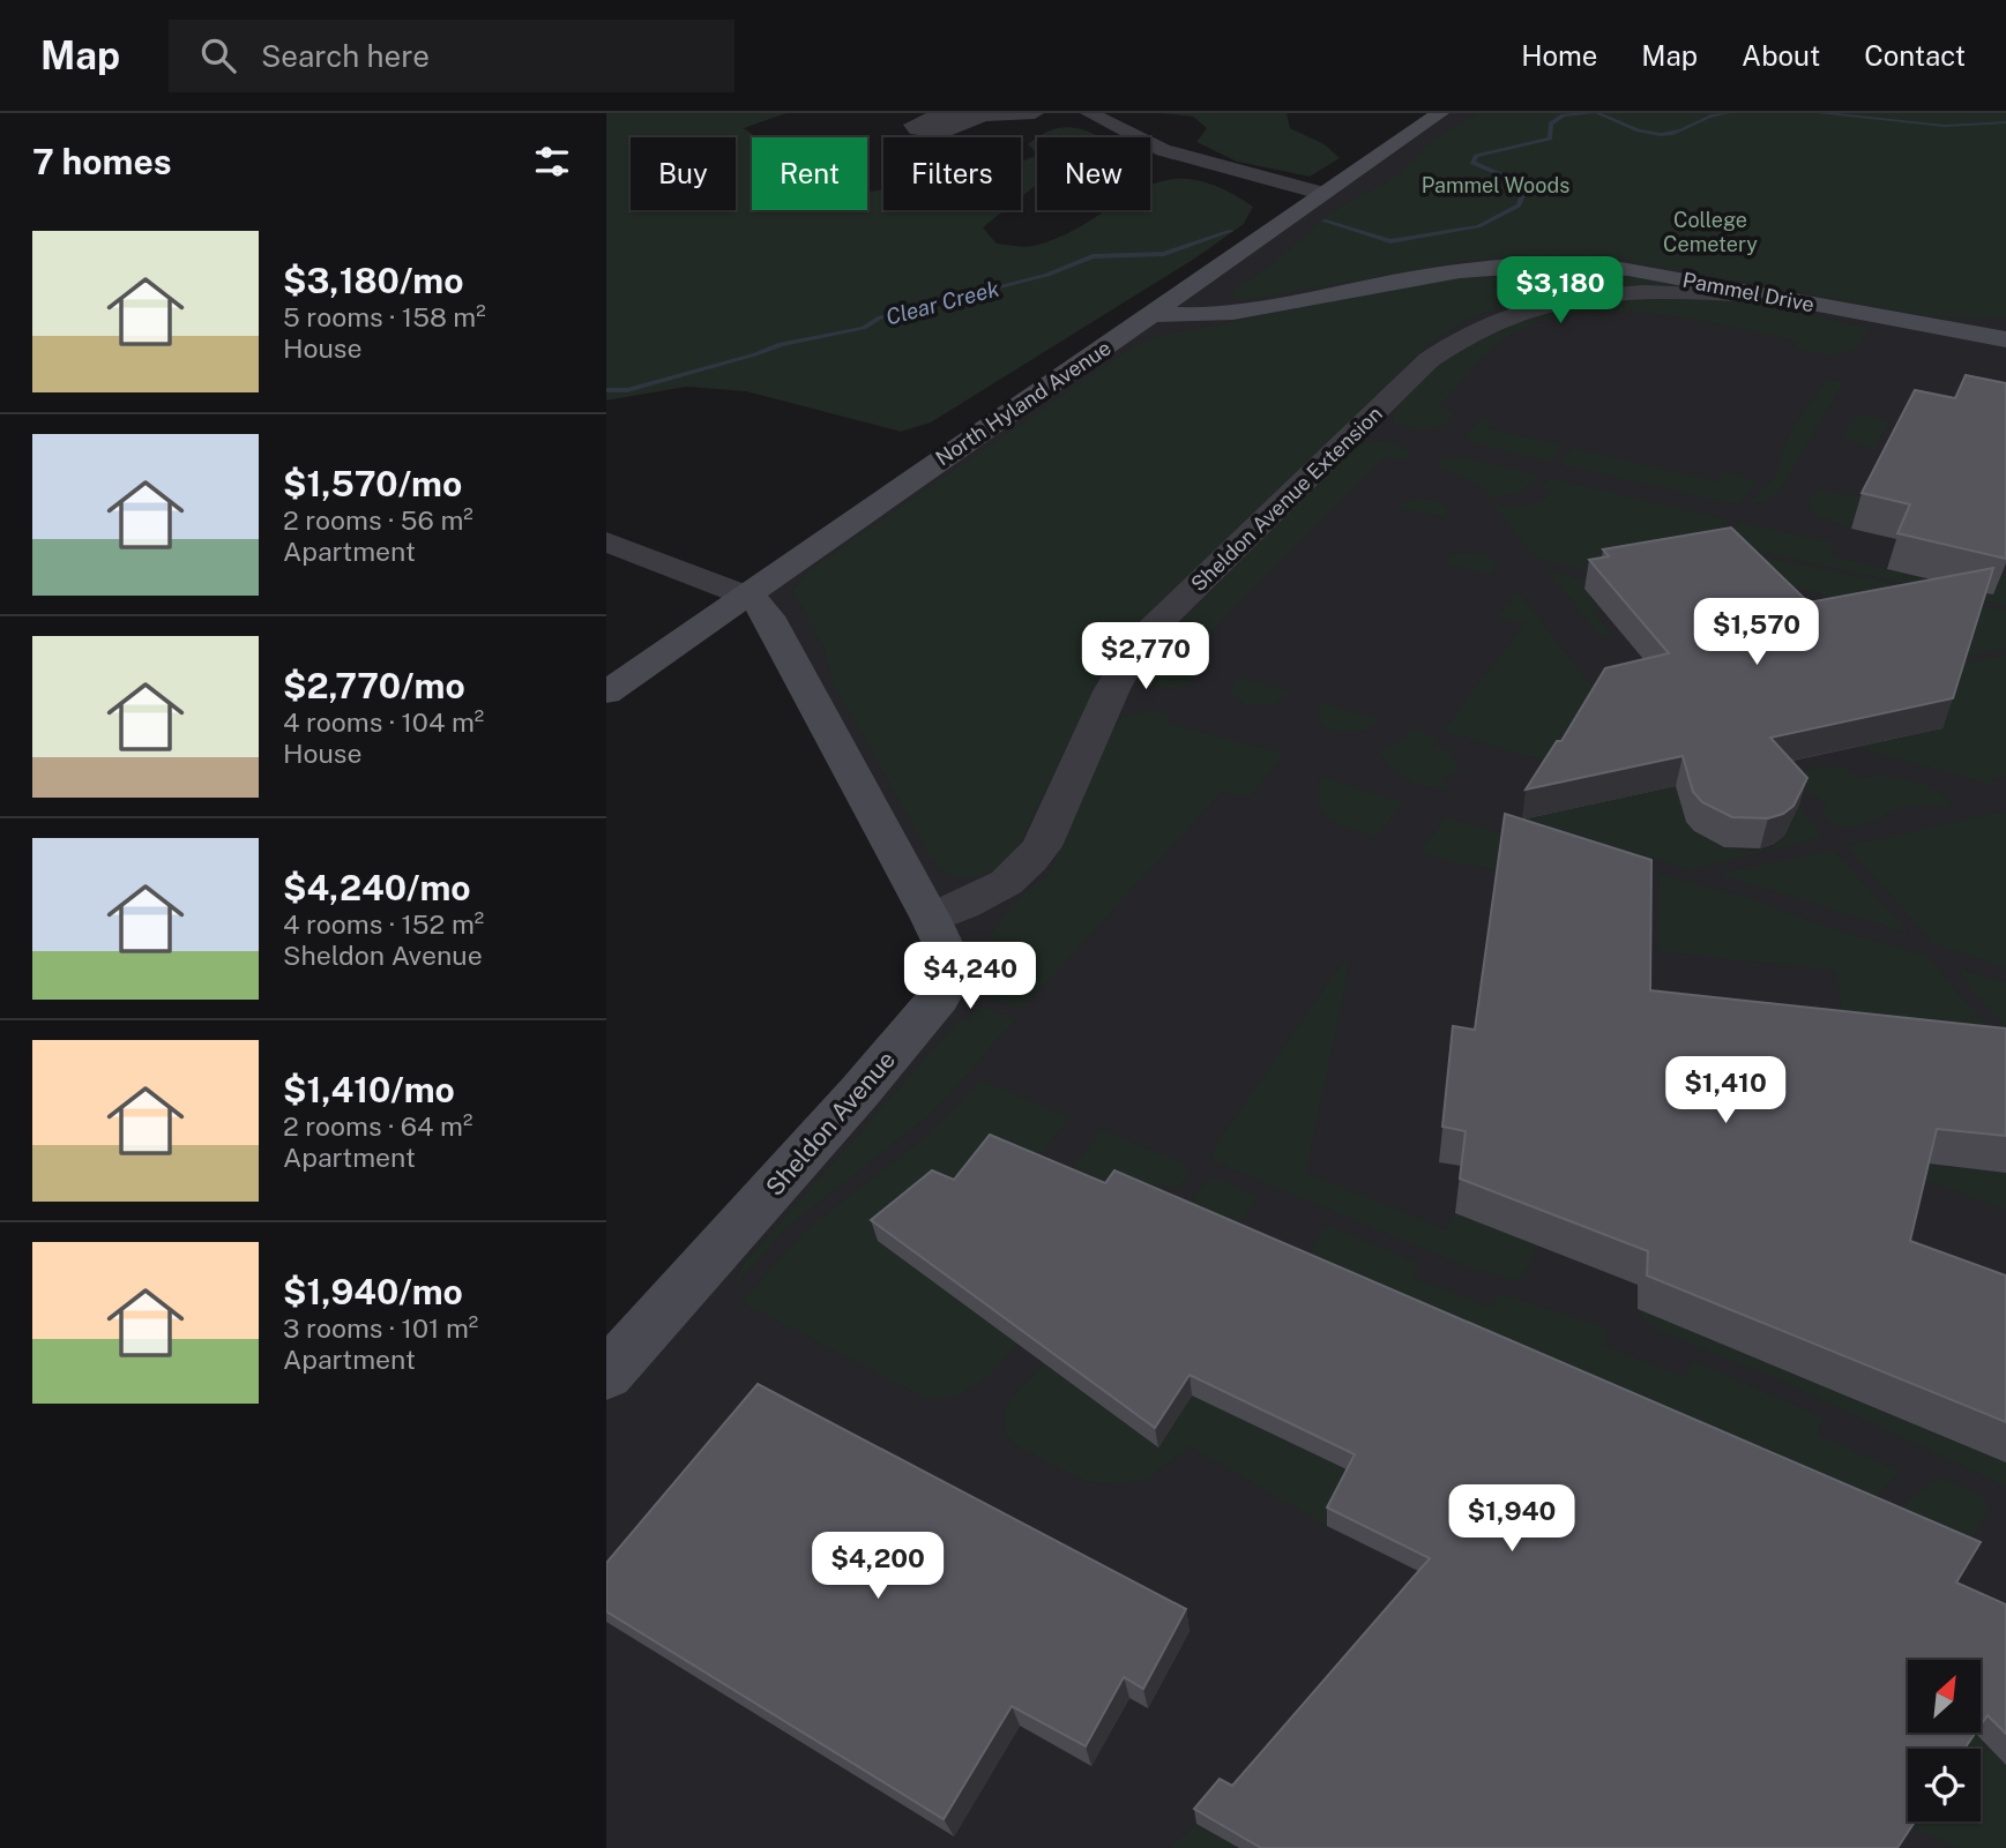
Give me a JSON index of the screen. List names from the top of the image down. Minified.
{"streets":{"street":["Pammel Drive","North Hyland Avenue","Sheldon Avenue Extension","Sheldon Avenue"]},"crossings":[["Pammel Drive","North Hyland Avenue"],["Pammel Drive","Sheldon Avenue Extension"],["North Hyland Avenue","Sheldon Avenue"],["Sheldon Avenue Extension","Sheldon Avenue"]],"water":["Clear Creek"],"parks":["Pammel Woods","College Cemetery"],"north":"top right","page":{"header":"Map","search":"Search here","nav":["Home","Map","About","Contact"],"heading":"7 homes","chip":["Buy","Rent","Filters","New"],"list":[{"name":"$3,180/mo","note":"5 rooms · 158 m² · House"},{"name":"$1,570/mo","note":"2 rooms · 56 m² · Apartment"},{"name":"$2,770/mo","note":"4 rooms · 104 m² · House"},{"name":"$4,240/mo","note":"4 rooms · 152 m² · Sheldon Avenue"},{"name":"$1,410/mo","note":"2 rooms · 64 m² · Apartment"},{"name":"$1,940/mo","note":"3 rooms · 101 m² · Apartment"}],"price":["$3,180","$1,570","$2,770","$4,240","$1,410","$1,940","$4,200"]}}
